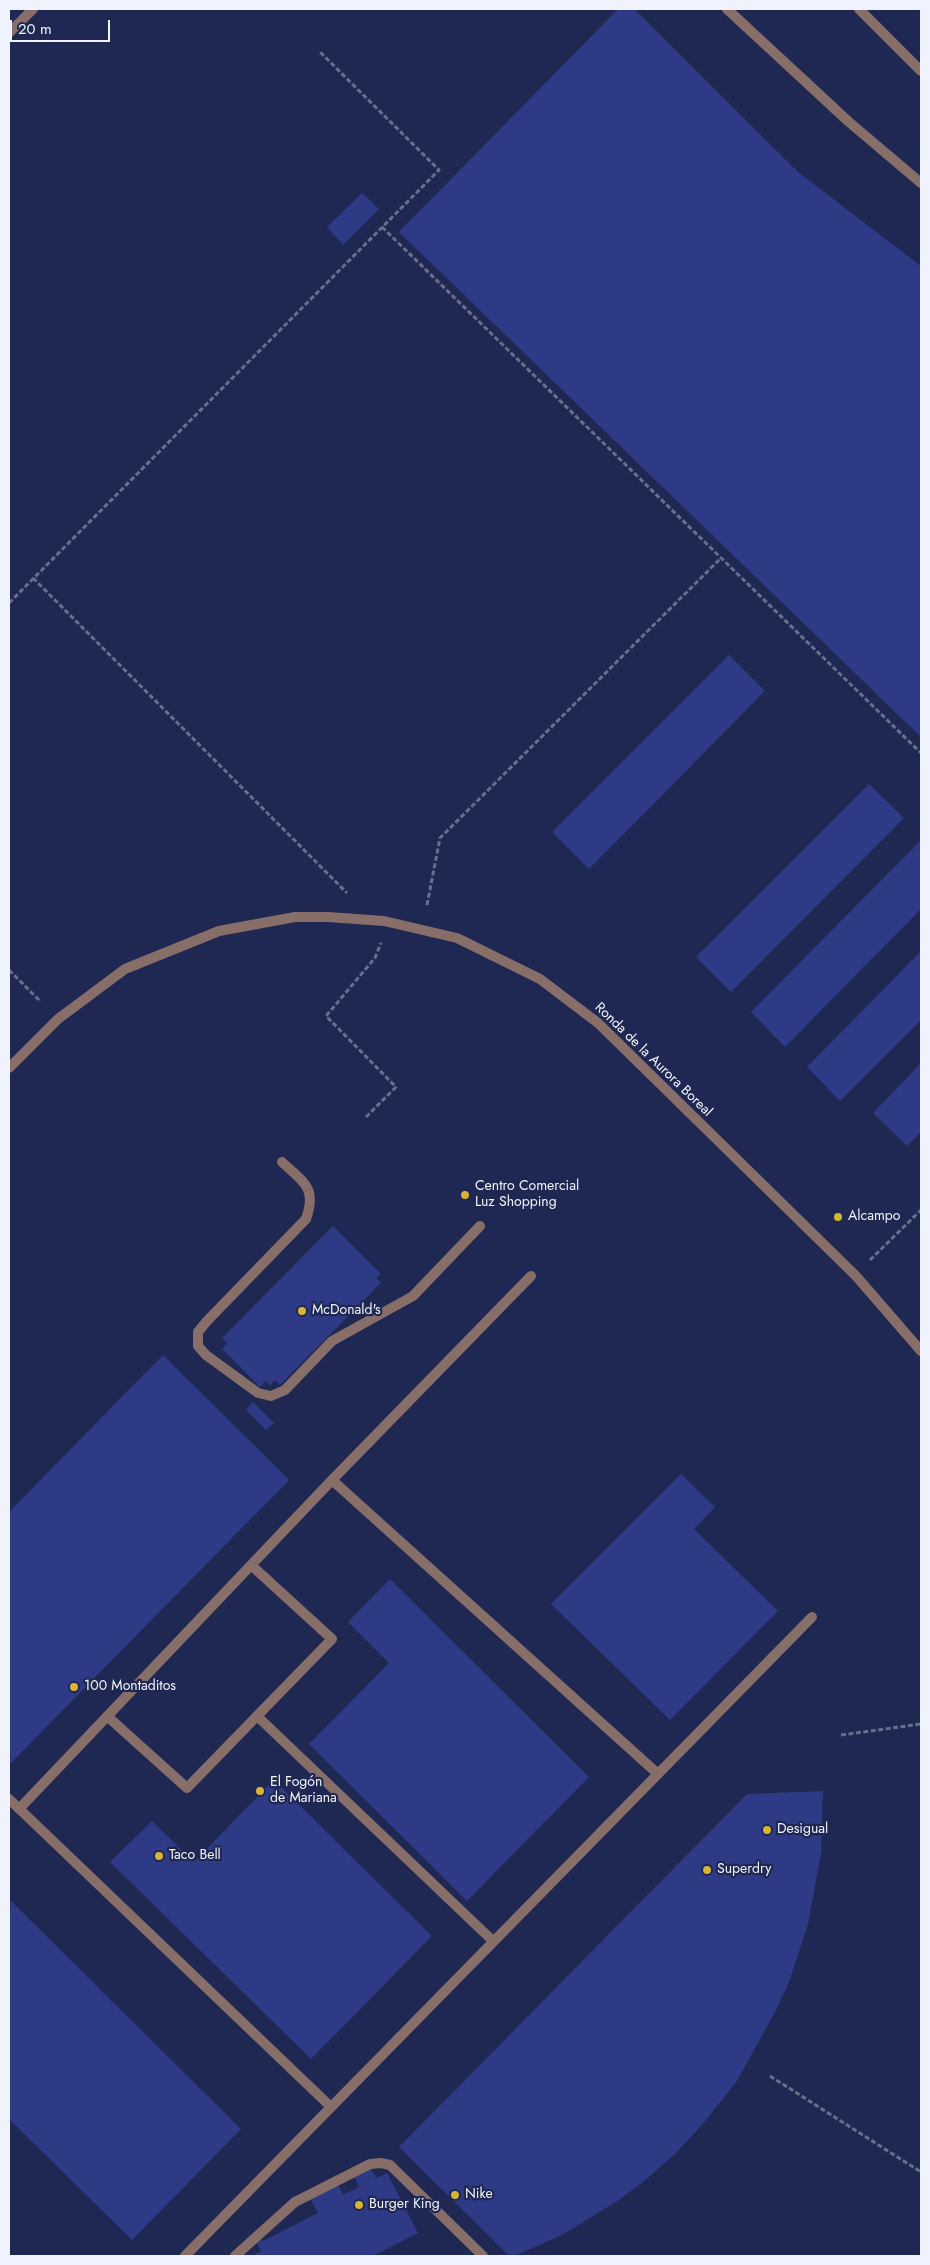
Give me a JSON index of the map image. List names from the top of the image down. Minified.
{"streets":{"street":["Ronda de la Aurora Boreal"]},"places":["Centro Comercial Luz Shopping","Alcampo","McDonald's","100 Montaditos","El Fogón de Mariana","Desigual","Taco Bell","Superdry","Nike","Burger King"],"scale_bar":"20 m"}
